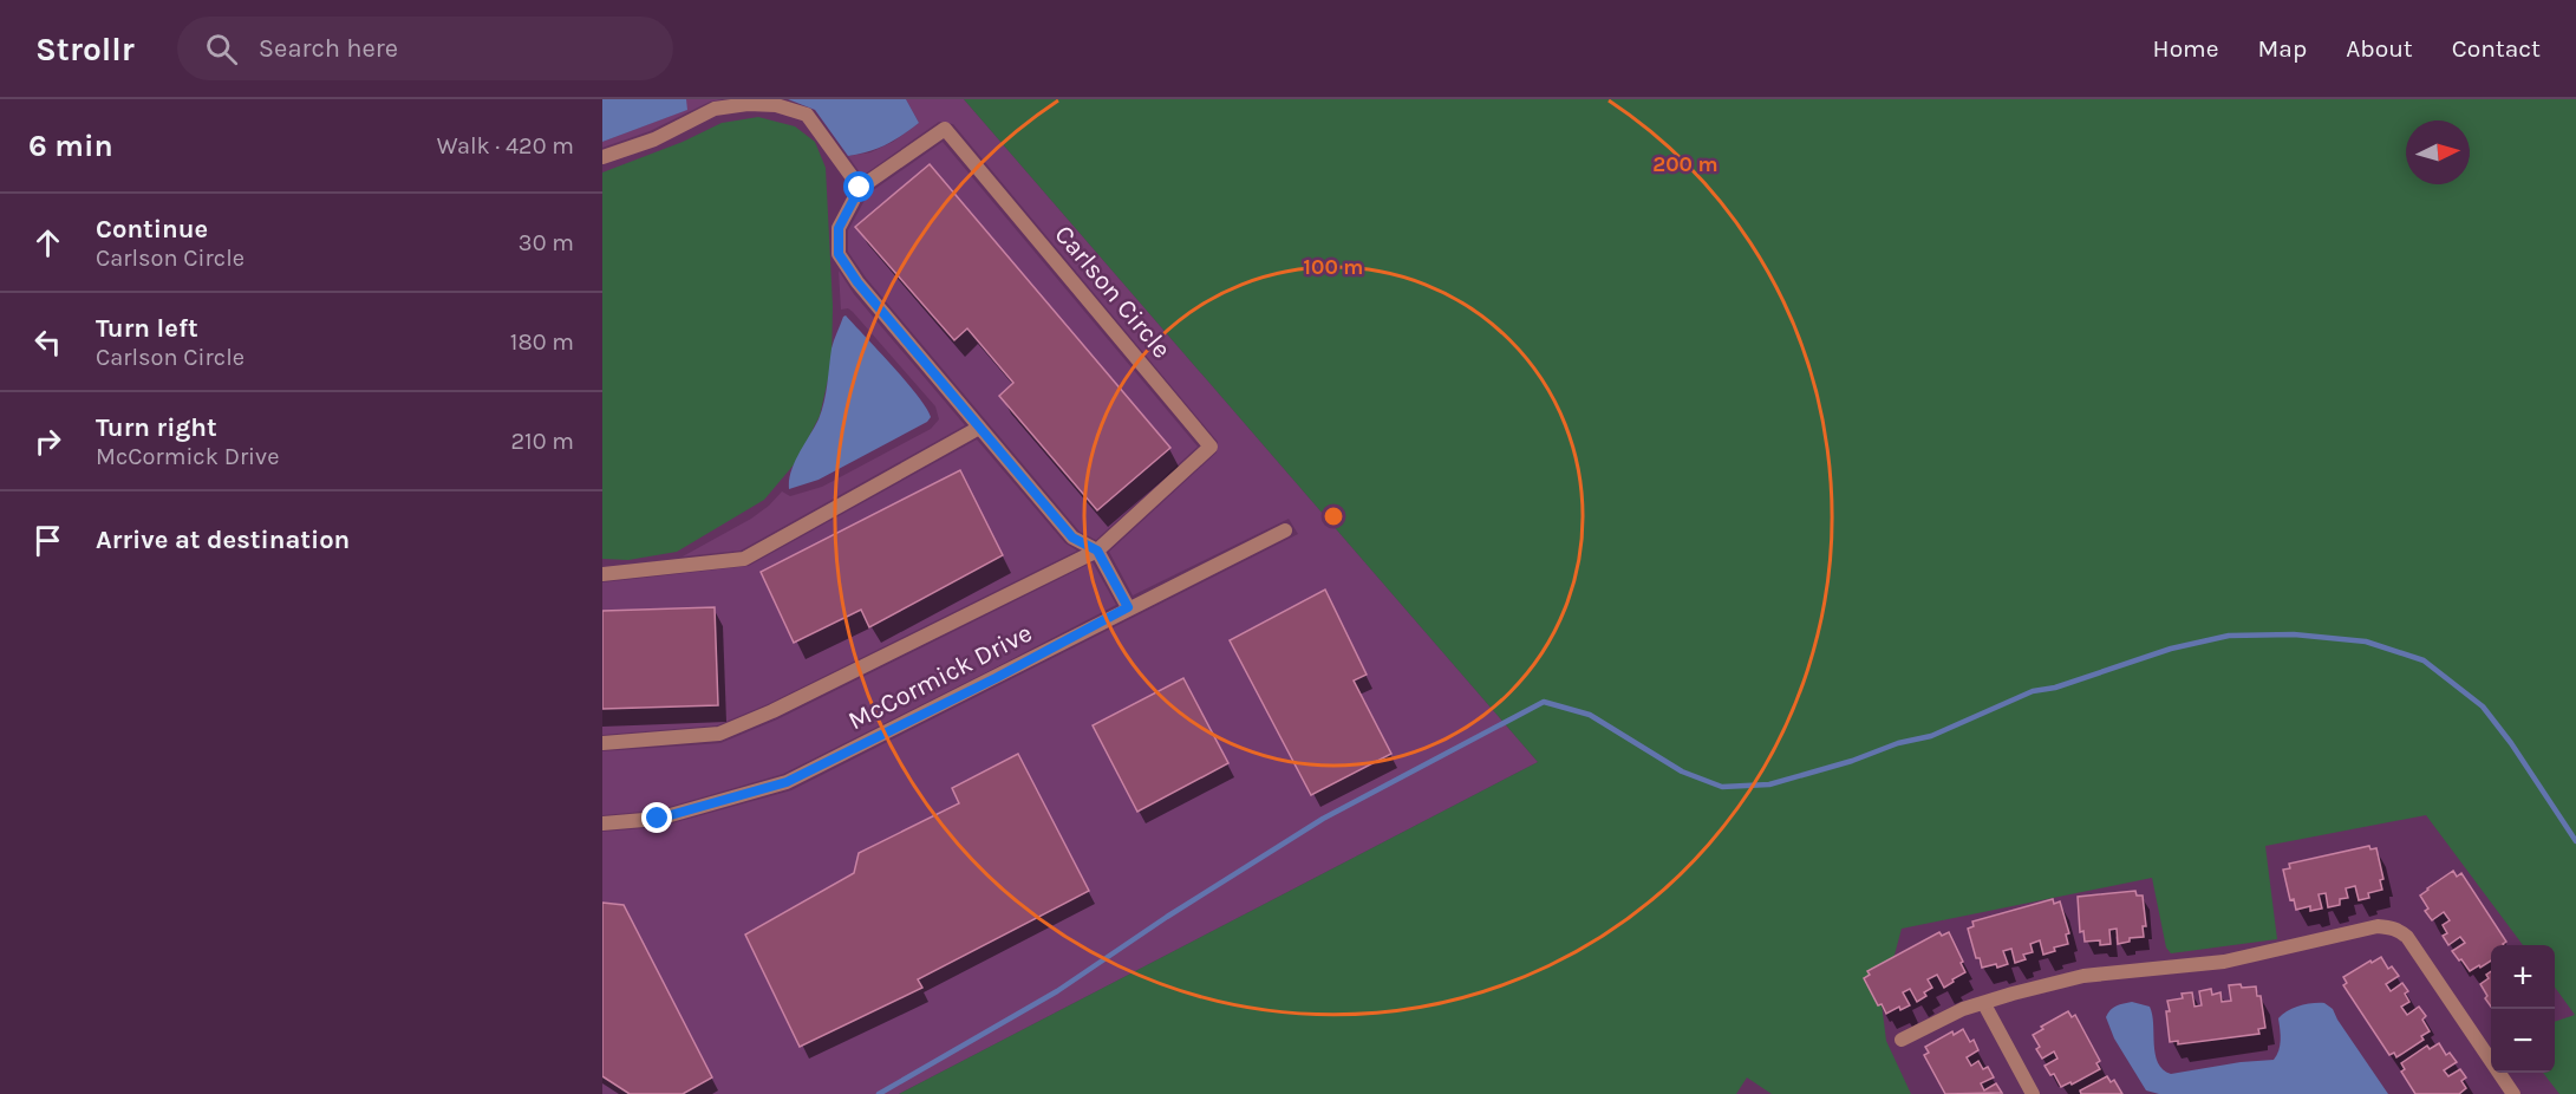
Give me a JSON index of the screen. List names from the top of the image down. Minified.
{"streets":{"street":["Carlson Circle","McCormick Drive"]},"crossings":[["Carlson Circle","McCormick Drive"]],"north":"right","page":{"header":"Strollr","search":"Search here","nav":["Home","Map","About","Contact"],"heading":["6 min","Walk · 420 m"],"list":[["Continue","Carlson Circle","30 m"],["Turn left","Carlson Circle","180 m"],["Turn right","McCormick Drive","210 m"],"Arrive at destination"],"map_buttons":["+","−"]},"rings":["200 m","100 m"]}
